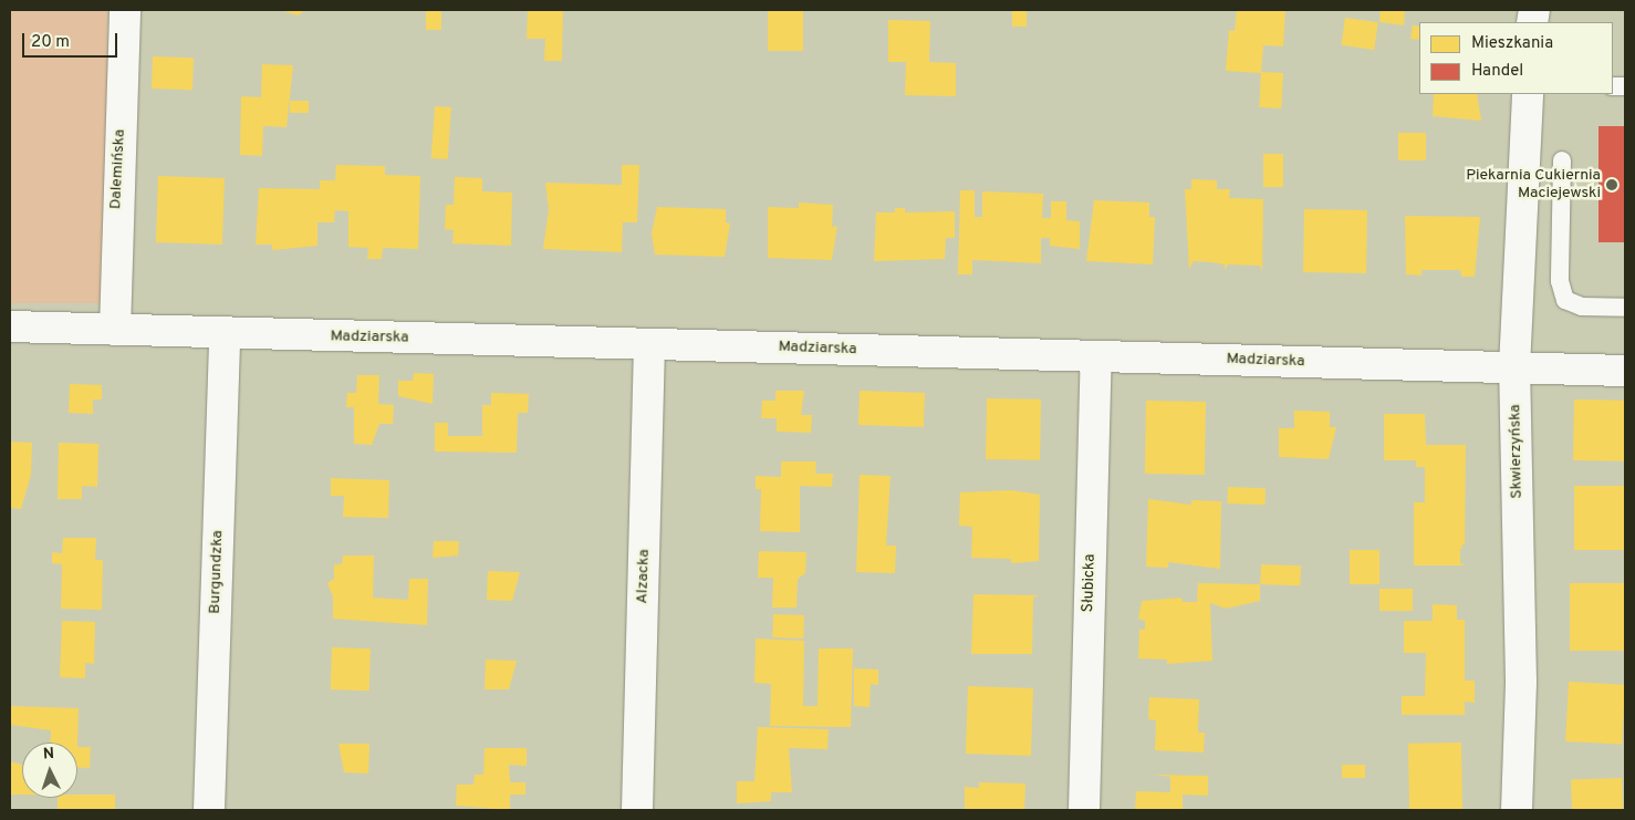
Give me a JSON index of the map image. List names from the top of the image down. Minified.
{"streets":{"street":["Dalemińska","Madziarska","Skwierzyńska","Burgundzka","Alzacka","Słubicka"]},"crossings":[["Dalemińska","Madziarska"],["Madziarska","Skwierzyńska"],["Madziarska","Burgundzka"],["Madziarska","Alzacka"],["Madziarska","Słubicka"]],"places":["Piekarnia Cukiernia Maciejewski"],"legend":["Mieszkania","Handel"],"scale_bar":"20 m","north":"top"}
